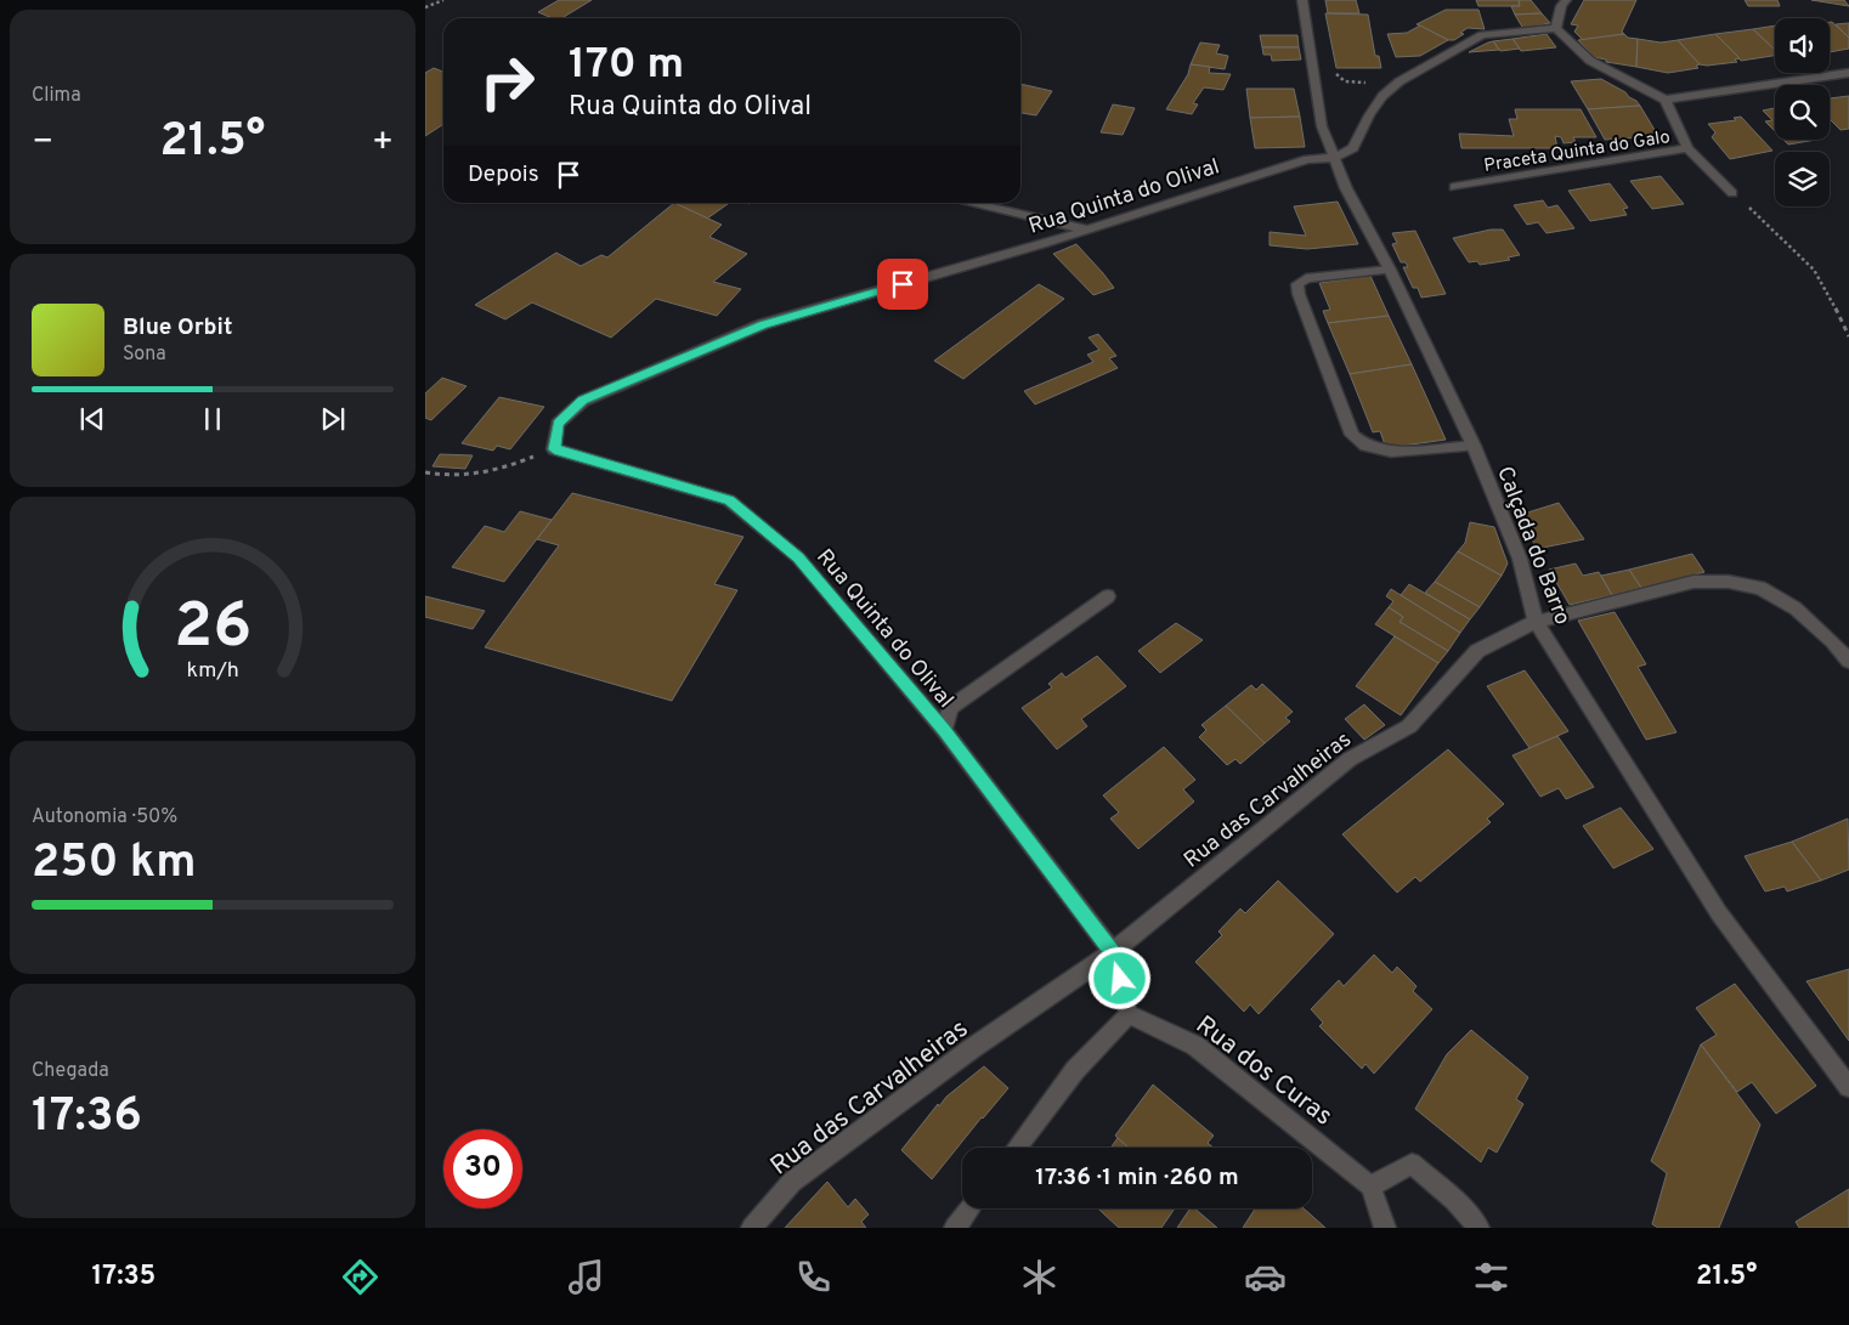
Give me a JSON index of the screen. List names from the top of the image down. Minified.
{"streets":{"street":["Praceta Quinta do Galo","Rua Quinta do Olival","Calçada do Barro","Rua das Carvalheiras","Rua dos Curas"]},"crossings":[["Rua Quinta do Olival","Calçada do Barro"],["Rua Quinta do Olival","Rua das Carvalheiras"],["Calçada do Barro","Rua das Carvalheiras"]],"page":{"tile":["Clima",["Autonomia · 50%","250 km"],["Chegada","17:36"]],"turn":["170 m","Rua Quinta do Olival"],"heat":["−","21.5°","+"],"then":"Depois","song":["Blue Orbit","Sona"],"limit":"30","trip":"17:36 · 1 min · 260 m","tabs":["17:35","21.5°"],"gauge":["26","km/h"]}}
